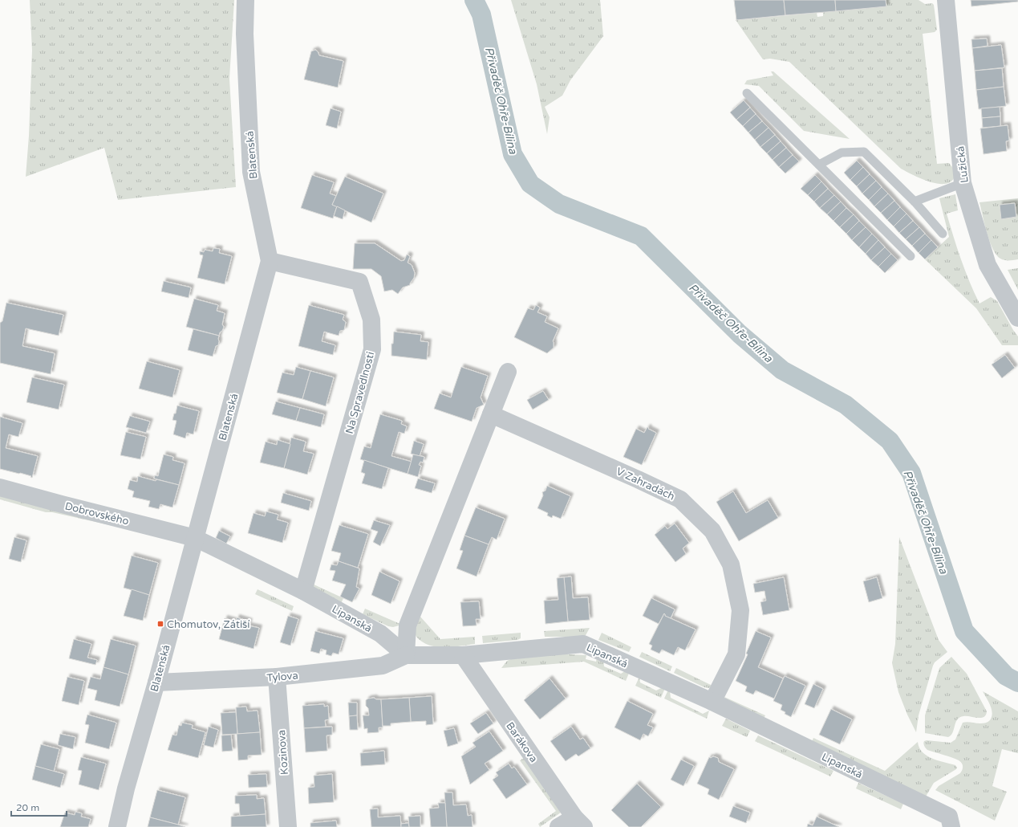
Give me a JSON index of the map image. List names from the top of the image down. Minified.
{"streets":{"street":["Blatenská","Lužická","Na Spravedlnosti","V Zahradách","Dobrovského","Lipanská","Tylova","Barákova","Kozinova"]},"crossings":[["Blatenská","Na Spravedlnosti"],["Blatenská","Dobrovského"],["Blatenská","Lipanská"],["Blatenská","Tylova"],["Na Spravedlnosti","Lipanská"],["V Zahradách","Lipanská"],["Dobrovského","Lipanská"],["Lipanská","Tylova"],["Lipanská","Barákova"],["Tylova","Kozinova"]],"water":["Přivaděč Ohře-Bílina"],"places":{"transit":["Chomutov, Zátiší"]},"scale_bar":"20 m"}
